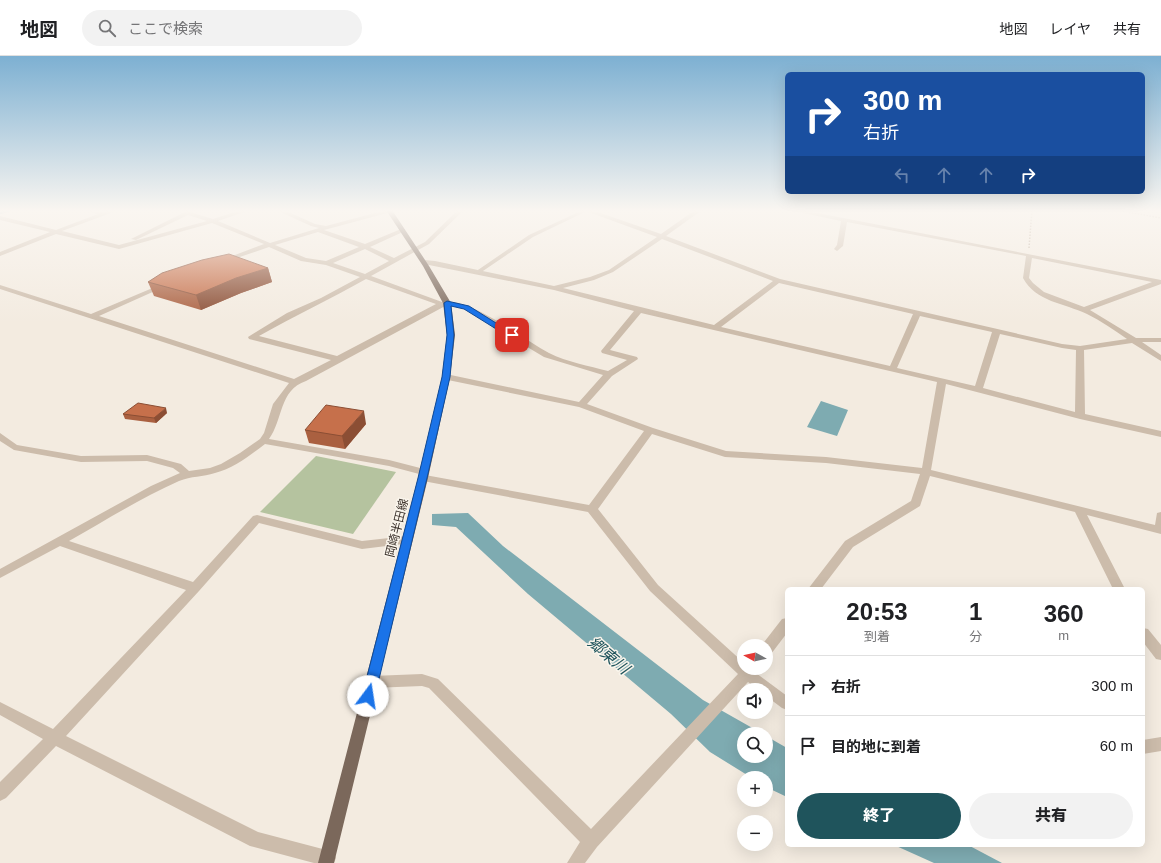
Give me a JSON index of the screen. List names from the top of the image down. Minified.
{"streets":{"main road":["岡崎半田線"]},"water":["郷東川"],"north":"left","page":{"header":"地図","search":"ここで検索","nav":["地図","レイヤ","共有"],"turn":["300 m","右折"],"eta":["20:53","到着","1","分","360","m"],"map_buttons":["+","−"],"list":[{"name":"右折","value":"300 m"},{"name":"目的地に到着","value":"60 m"}],"buttons":["終了","共有"]}}
